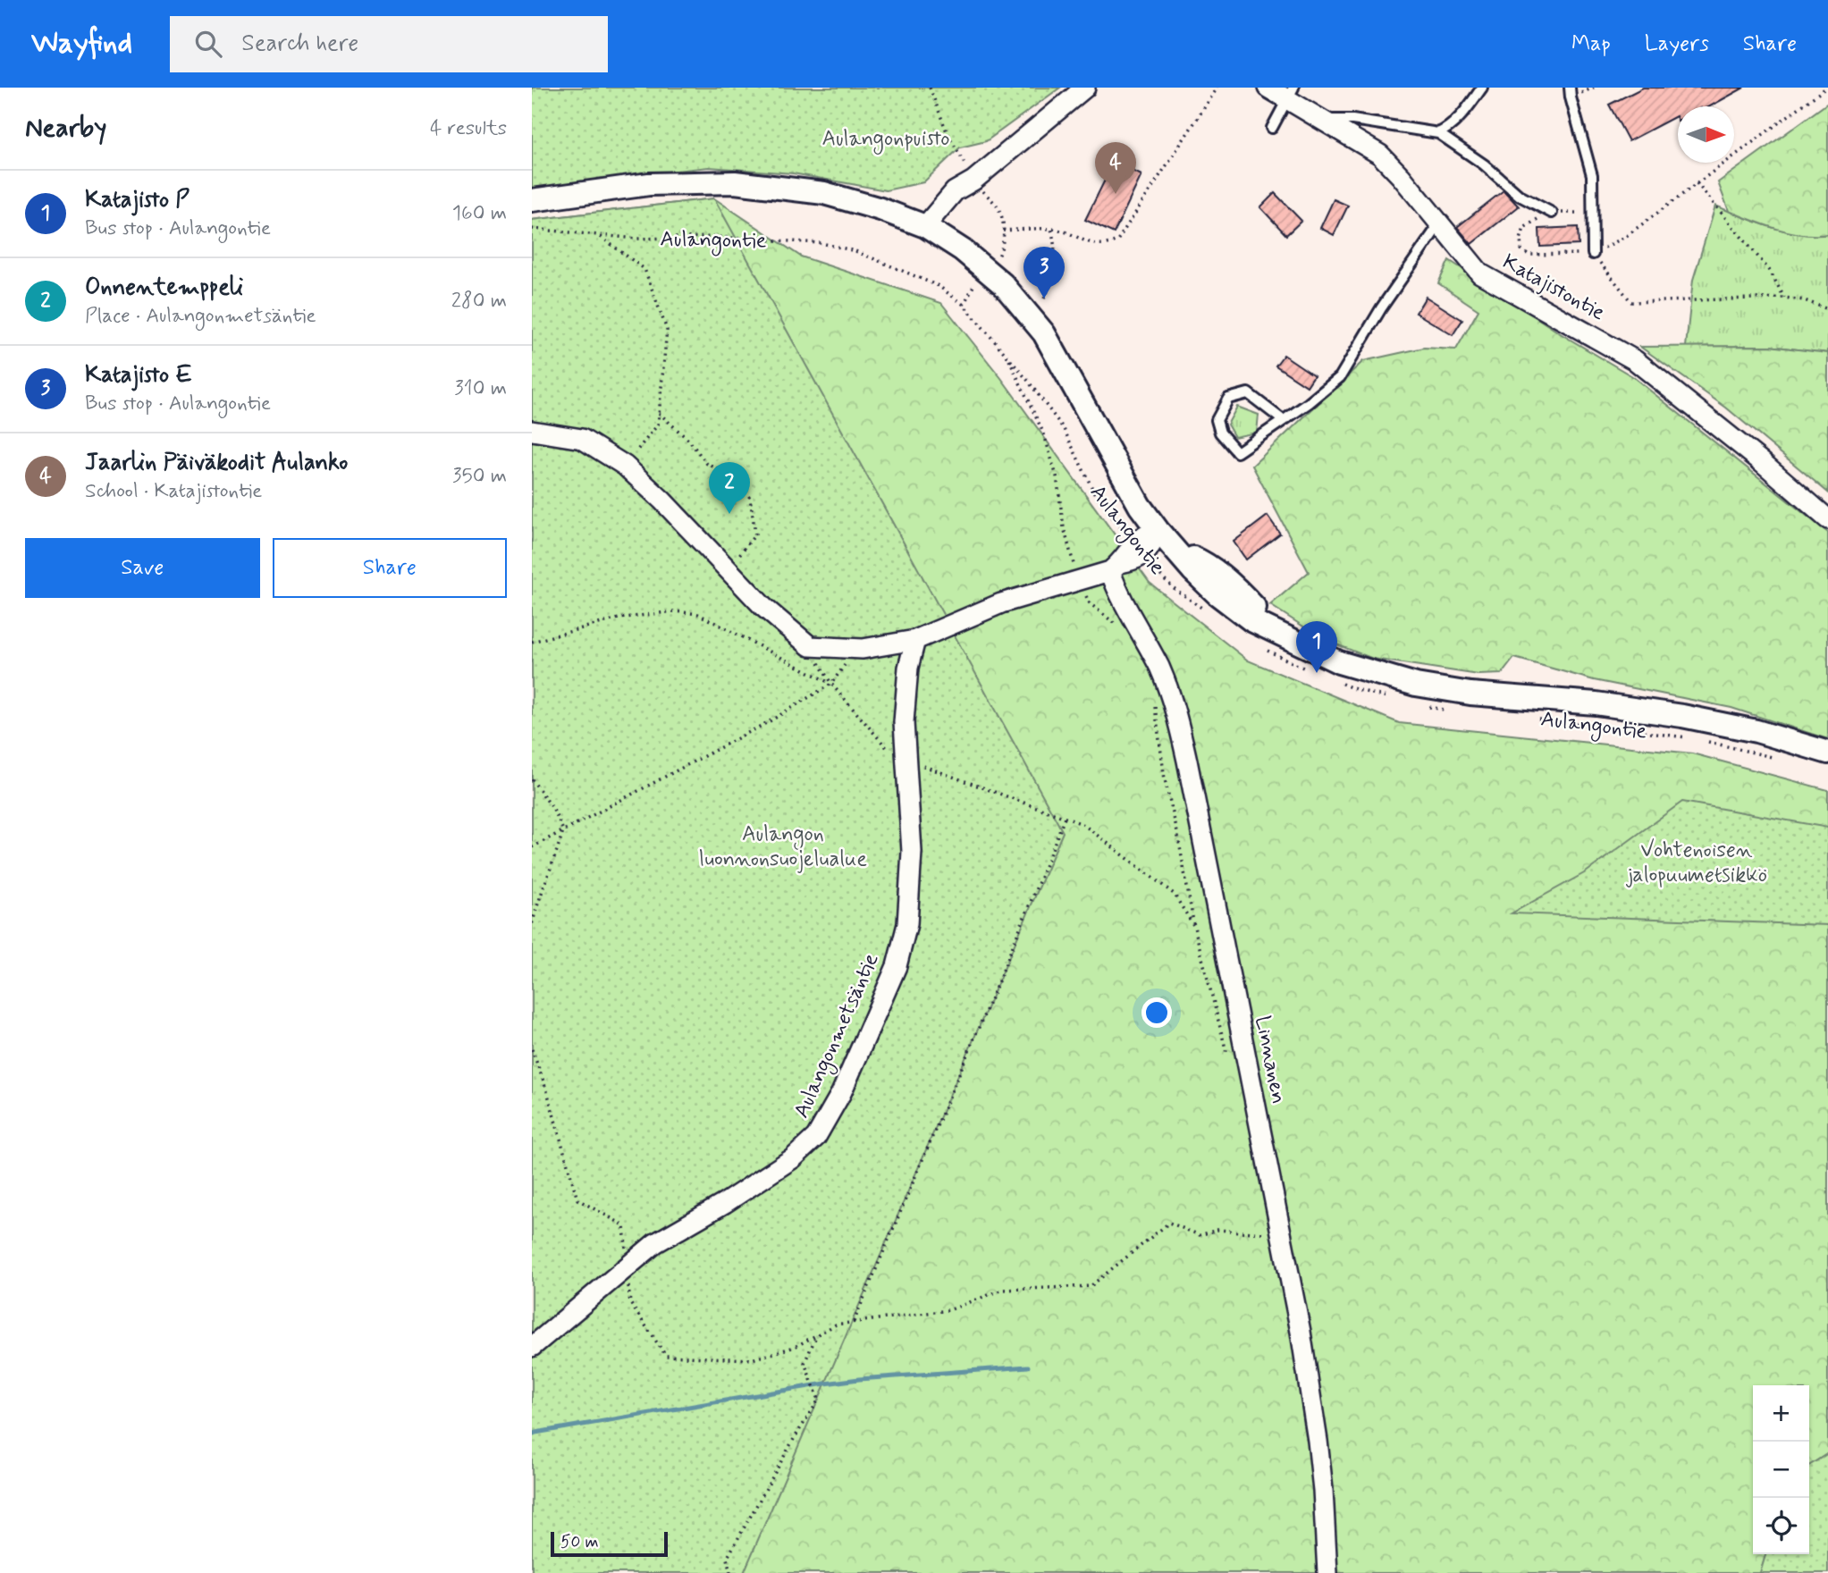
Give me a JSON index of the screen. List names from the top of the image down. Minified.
{"streets":{"street":["Aulangontie","Katajistontie","Aulangonmetsäntie","Linnanen"]},"parks":["Aulangonpuisto","Aulangon luonnonsuojelualue","Vohtenoisen jalopuumetsikkö"],"scale_bar":"50 m","north":"right","page":{"header":"Wayfind","search":"Search here","nav":["Map","Layers","Share"],"heading":["Nearby","4 results"],"pins":["4","3","2","1"],"list":[{"mark":"1","name":"Katajisto P","note":"Bus stop · Aulangontie","value":"160 m"},{"mark":"2","name":"Onnentemppeli","note":"Place · Aulangonmetsäntie","value":"280 m"},{"mark":"3","name":"Katajisto E","note":"Bus stop · Aulangontie","value":"310 m"},{"mark":"4","name":"Jaarlin Päiväkodit Aulanko","note":"School · Katajistontie","value":"350 m"}],"buttons":["Save","Share"],"map_buttons":["+","−"],"scale":"50 m"}}
